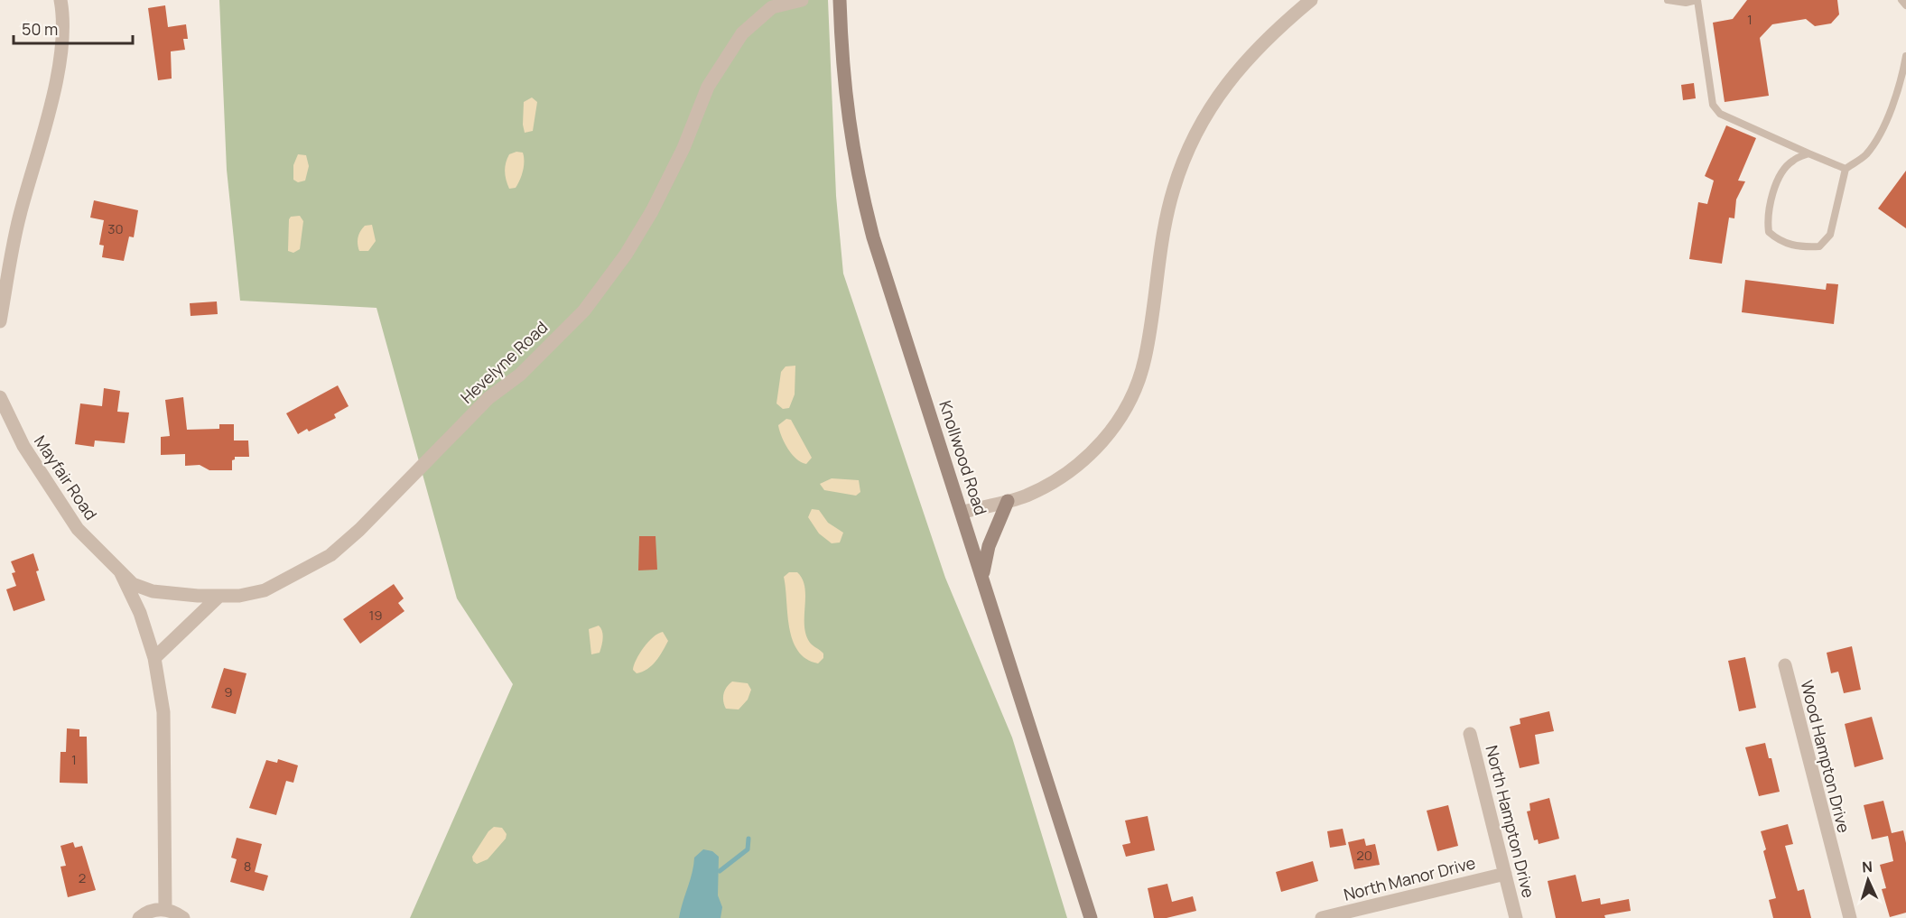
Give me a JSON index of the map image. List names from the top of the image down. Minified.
{"streets":{"main road":["Knollwood Road"],"street":["Hevelyne Road","Mayfair Road","Wood Hampton Drive","North Hampton Drive","North Manor Drive"]},"crossings":[["Hevelyne Road","Mayfair Road"],["North Hampton Drive","North Manor Drive"]],"house_numbers":["1","30","19","9","1","20","8","2"],"scale_bar":"50 m","north":"top"}
